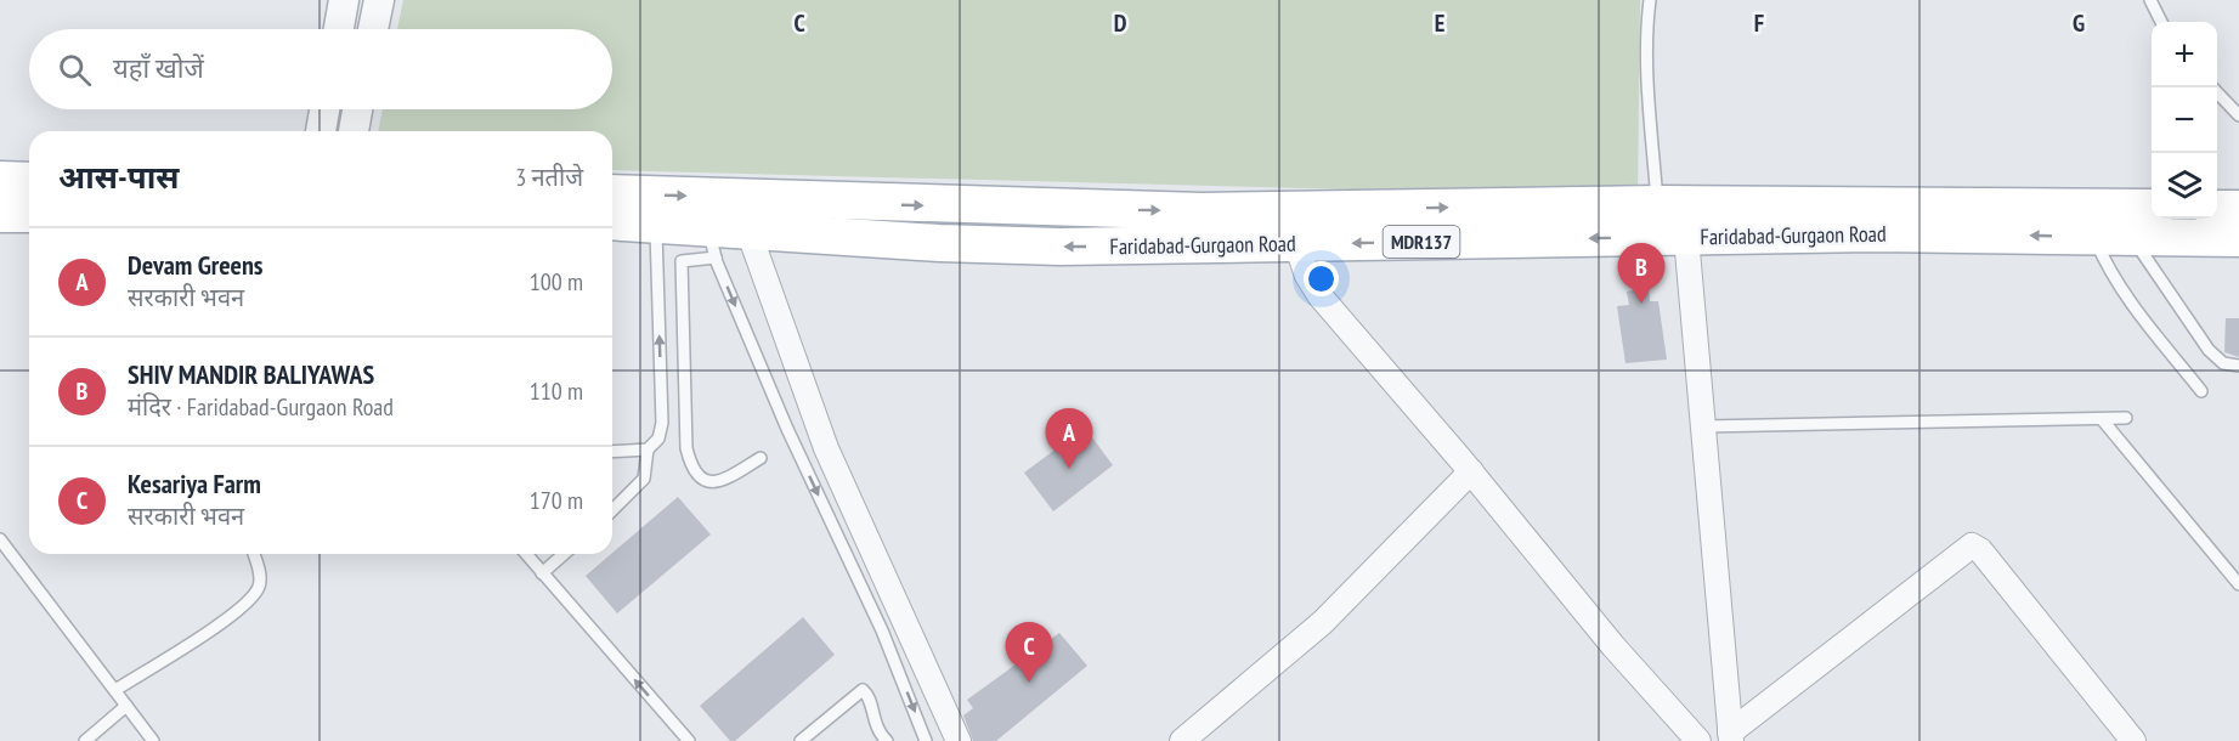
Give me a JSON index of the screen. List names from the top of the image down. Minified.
{"streets":{"main road":["Faridabad-Gurgaon Road","MDR137"]},"page":{"map_buttons":["+","−"],"search":"यहाँ खोजें","heading":["आस-पास","3 नतीजे"],"list":[{"mark":"A","name":"Devam Greens","note":"सरकारी भवन","value":"100 m"},{"mark":"B","name":"SHIV MANDIR BALIYAWAS","note":"मंदिर · Faridabad-Gurgaon Road","value":"110 m"},{"mark":"C","name":"Kesariya Farm","note":"सरकारी भवन","value":"170 m"}],"pins":["B","A","C"]},"grid":{"columns":["C","D","E","F","G"]}}
